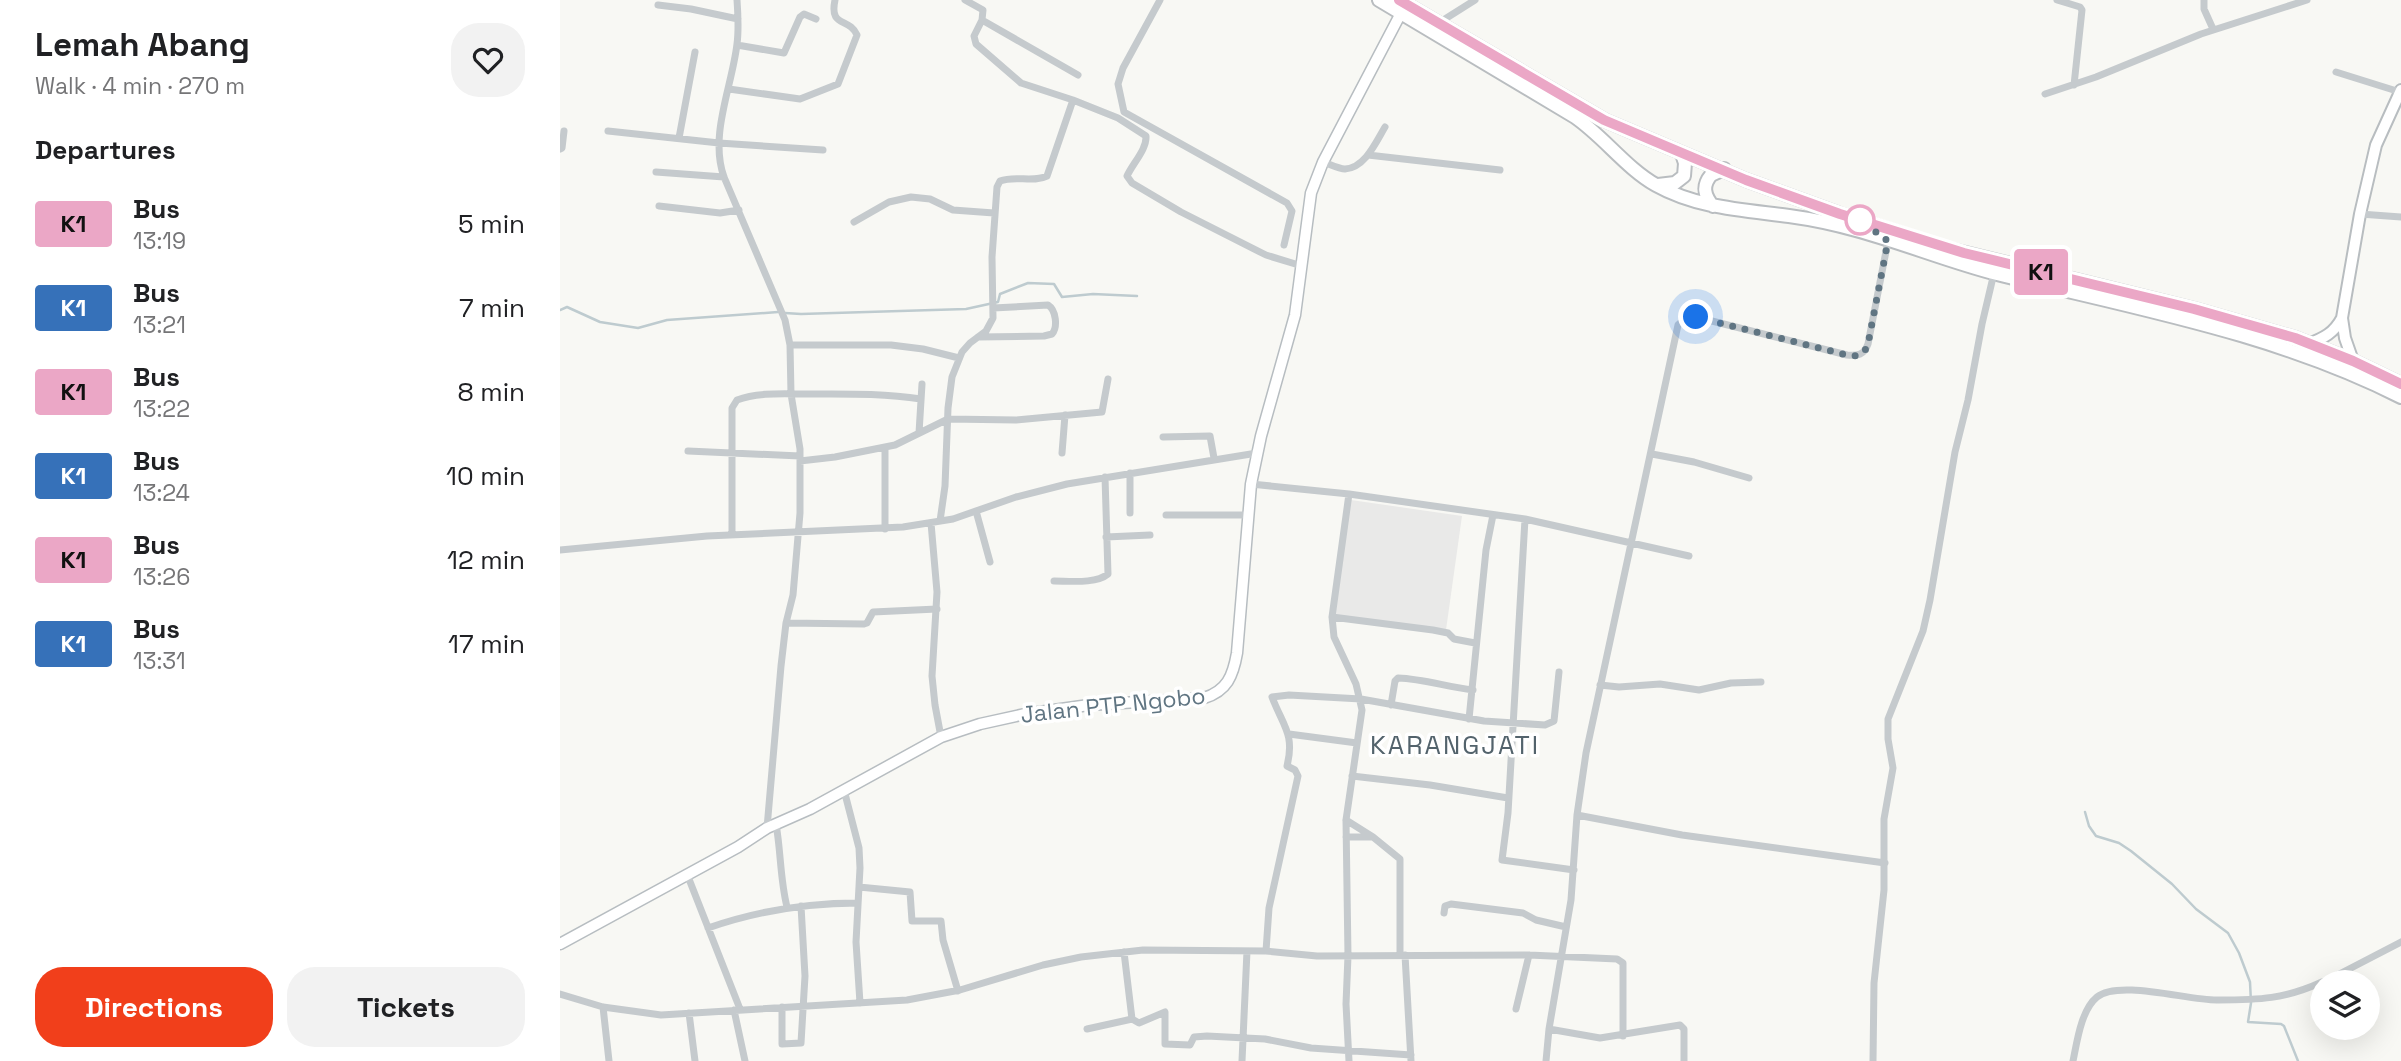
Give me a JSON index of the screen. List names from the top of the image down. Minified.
{"streets":{"main road":["Jalan PTP Ngobo"]},"districts":["KARANGJATI"],"lines":["bus line K1"],"page":{"heading":[["Lemah Abang","Walk · 4 min · 270 m"],"Departures"],"on_map":"K1","list":[{"mark":"K1","name":"Bus","note":"13:19","value":"5 min"},{"mark":"K1","name":"Bus","note":"13:21","value":"7 min"},{"mark":"K1","name":"Bus","note":"13:22","value":"8 min"},{"mark":"K1","name":"Bus","note":"13:24","value":"10 min"},{"mark":"K1","name":"Bus","note":"13:26","value":"12 min"},{"mark":"K1","name":"Bus","note":"13:31","value":"17 min"}],"buttons":["Directions","Tickets"]}}
